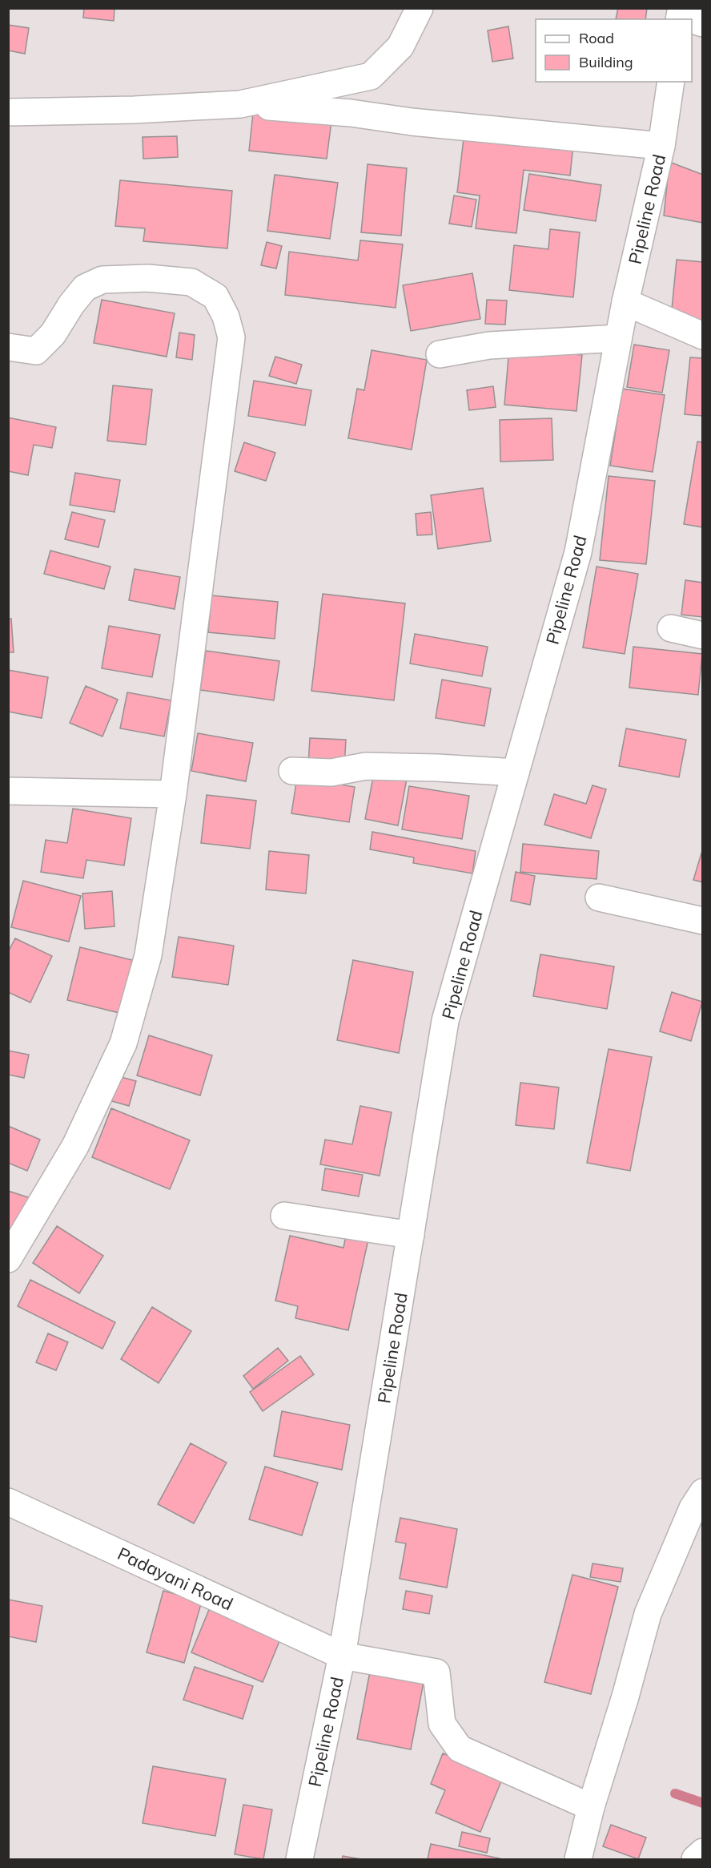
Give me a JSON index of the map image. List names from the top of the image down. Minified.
{"streets":{"street":["Pipeline Road","Padayani Road"]},"crossings":[["Pipeline Road","Padayani Road"]],"legend":["Road","Building"]}
